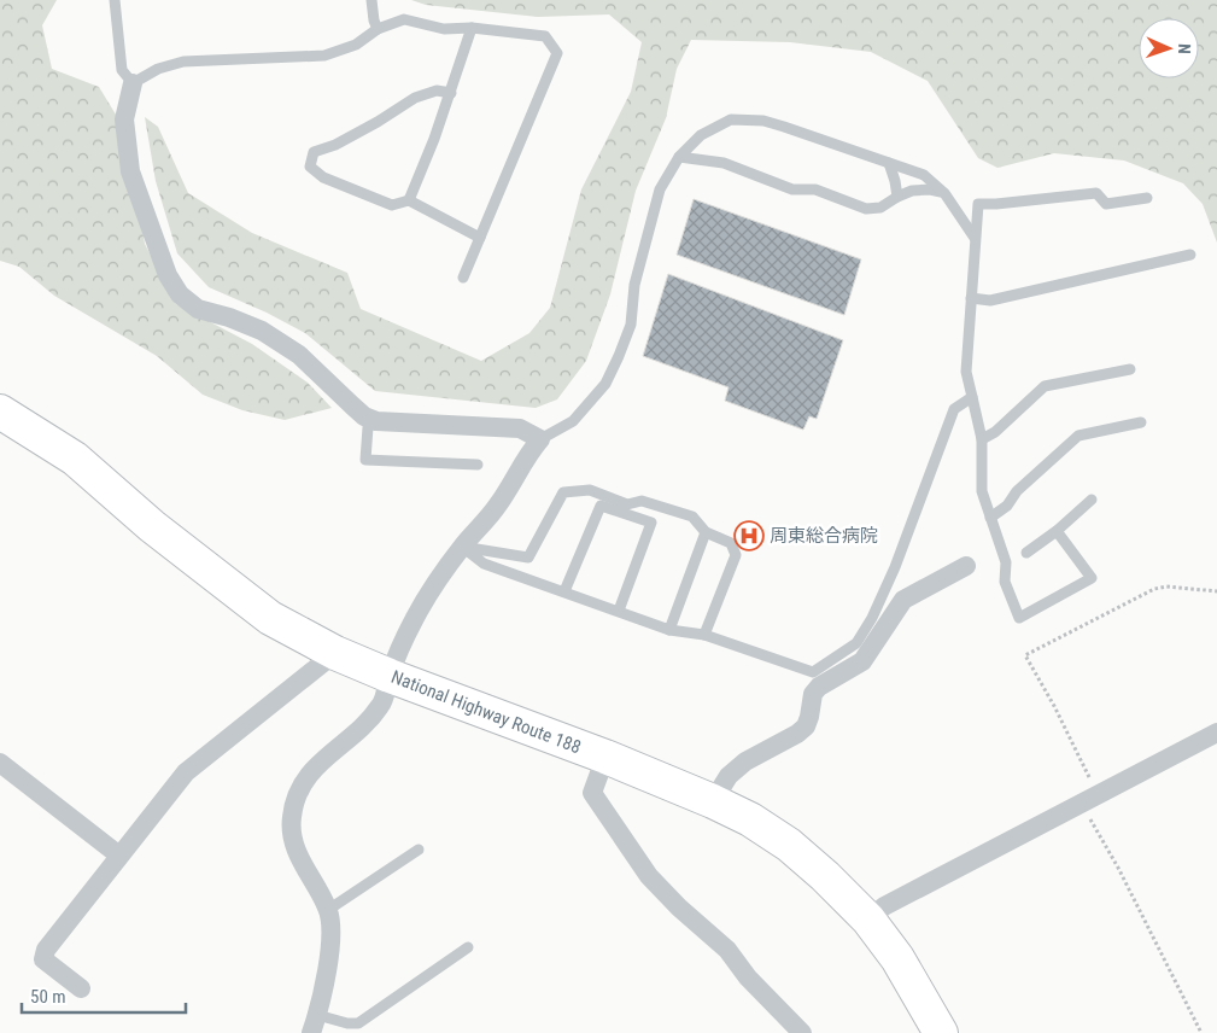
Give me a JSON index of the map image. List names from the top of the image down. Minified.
{"streets":{"highway":["National Highway Route 188"]},"places":{"hospital":["周東総合病院"]},"scale_bar":"50 m","north":"right"}
